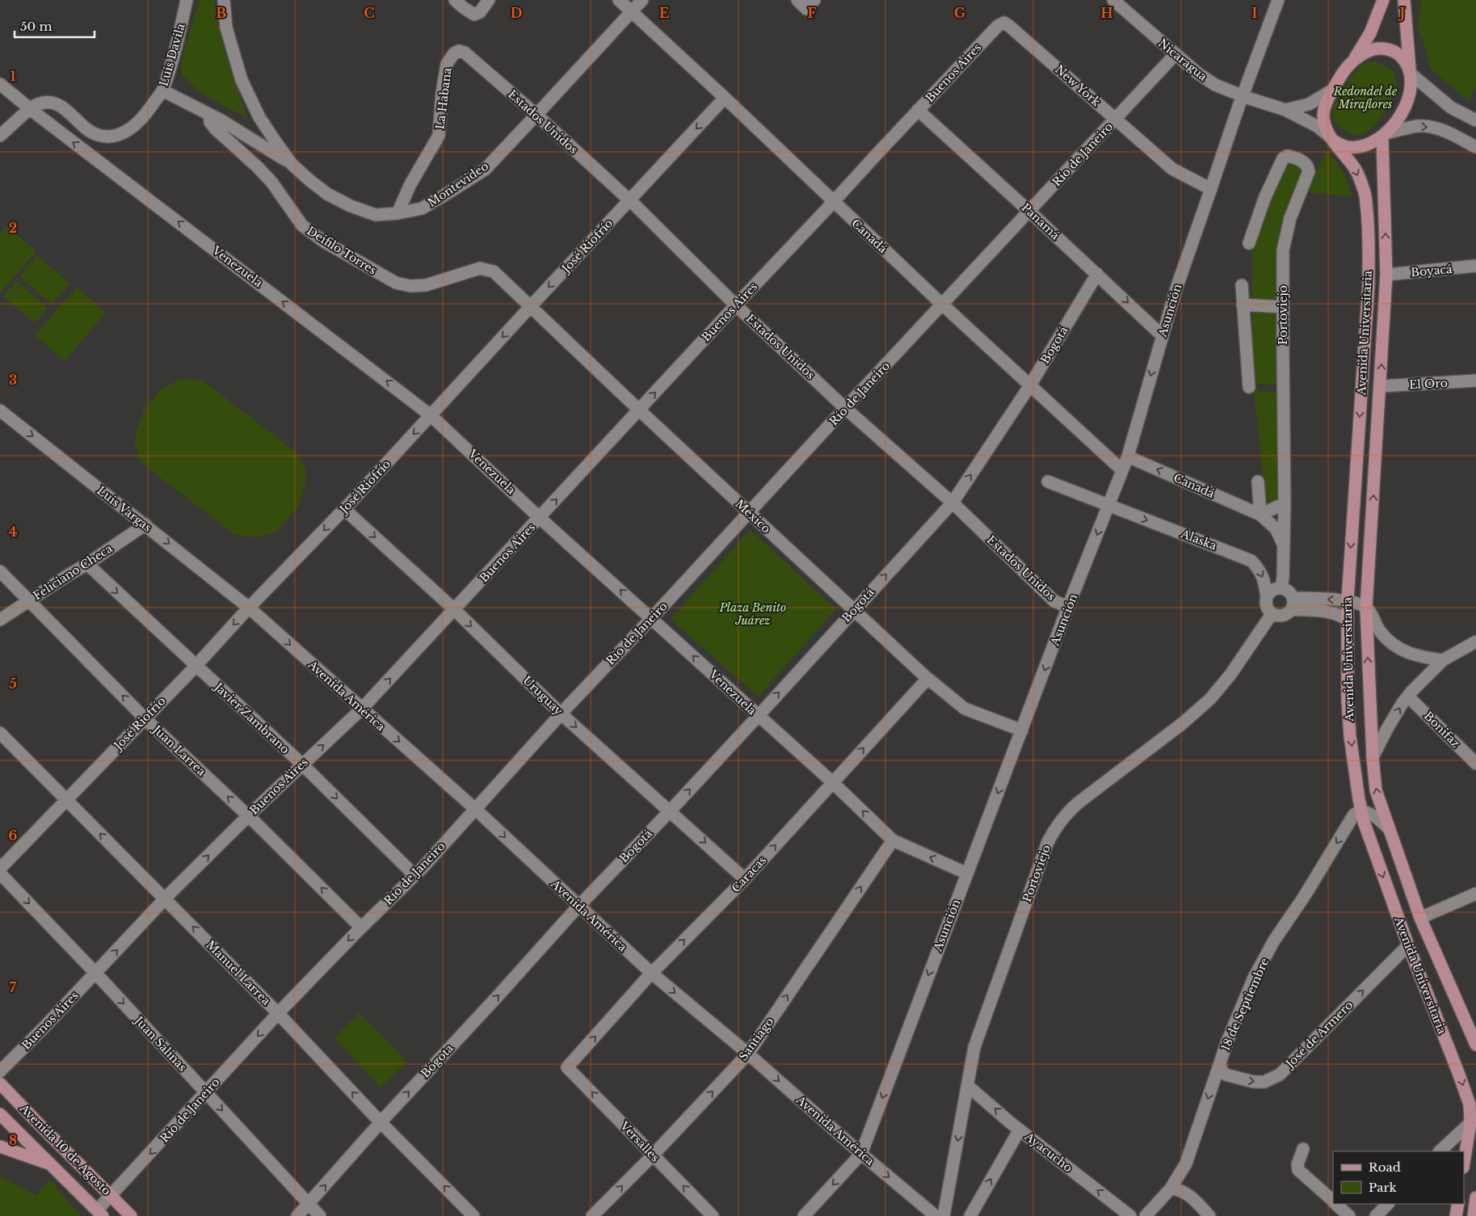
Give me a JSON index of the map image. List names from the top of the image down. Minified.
{"streets":{"main road":["Avenida Universitaria","Avenida 10 de Agosto"],"street":["Luis Davila","Nicaragua","Buenos Aires","New York","La Habana","Estados Unidos","Río de Janeiro","Montevideo","Panamá","Canadá","José Riofrío","Deifilo Torres","Venezuela","Boyacá","Asunción","Portoviejo","Bogotá","El Oro","Luis Vargas","México","Alaska","Feliciano Checa","Avenida América","Uruguay","Javier Zambrano","Bonifaz","Juan Larrea","Caracas","Manuel Larrea","18 de Septiembre","José de Armero","Santiago","Juan Salinas","Bógota","Versalles","Ayacucho"]},"crossings":[["Luis Davila","Venezuela"],["Nicaragua","Río de Janeiro"],["Nicaragua","Asunción"],["Nicaragua","Avenida Universitaria"],["Buenos Aires","New York"],["Buenos Aires","Estados Unidos"],["Buenos Aires","Panamá"],["Buenos Aires","Canadá"],["Buenos Aires","Venezuela"],["Buenos Aires","México"],["Buenos Aires","Avenida América"],["Buenos Aires","Uruguay"],["Buenos Aires","Javier Zambrano"],["Buenos Aires","Juan Larrea"],["Buenos Aires","Manuel Larrea"],["Buenos Aires","Juan Salinas"],["New York","Río de Janeiro"],["New York","Asunción"],["La Habana","Estados Unidos"],["La Habana","Montevideo"],["Estados Unidos","Río de Janeiro"],["Estados Unidos","Montevideo"],["Estados Unidos","José Riofrío"],["Estados Unidos","Asunción"],["Estados Unidos","Bogotá"],["Río de Janeiro","Panamá"],["Río de Janeiro","Canadá"],["Río de Janeiro","Venezuela"],["Río de Janeiro","México"],["Río de Janeiro","Avenida América"],["Río de Janeiro","Uruguay"],["Río de Janeiro","Javier Zambrano"],["Río de Janeiro","Juan Larrea"],["Río de Janeiro","Manuel Larrea"],["Río de Janeiro","Juan Salinas"],["Río de Janeiro","Avenida 10 de Agosto"],["Montevideo","Canadá"],["Montevideo","Deifilo Torres"],["Panamá","Asunción"],["Panamá","Bogotá"],["Canadá","José Riofrío"],["Canadá","Asunción"],["Canadá","Portoviejo"],["Canadá","Bogotá"],["José Riofrío","Venezuela"],["José Riofrío","Luis Vargas"],["José Riofrío","México"],["José Riofrío","Avenida América"],["José Riofrío","Uruguay"],["José Riofrío","Javier Zambrano"],["José Riofrío","Juan Larrea"],["José Riofrío","Manuel Larrea"],["Deifilo Torres","México"],["Venezuela","Asunción"],["Venezuela","Bogotá"],["Venezuela","Caracas"],["Venezuela","Santiago"],["Boyacá","Avenida Universitaria"],["Asunción","México"],["Asunción","Alaska"],["Asunción","Avenida América"],["Portoviejo","Alaska"],["Portoviejo","Ayacucho"],["Avenida Universitaria","El Oro"],["Avenida Universitaria","18 de Septiembre"],["Avenida Universitaria","José de Armero"],["Bogotá","México"],["Bogotá","Avenida América"],["Bogotá","Uruguay"],["Bogotá","Bógota"],["Luis Vargas","Feliciano Checa"],["Luis Vargas","Avenida América"],["México","Caracas"],["Feliciano Checa","Javier Zambrano"],["Feliciano Checa","Juan Larrea"],["Avenida América","Caracas"],["Avenida América","Santiago"],["Avenida América","Bógota"],["Uruguay","Caracas"],["Caracas","Versalles"],["Manuel Larrea","Bógota"],["18 de Septiembre","José de Armero"],["Santiago","Versalles"],["Juan Salinas","Bógota"]],"one_way":["Buenos Aires","José Riofrío","Venezuela","Asunción","Bogotá","Luis Vargas","Alaska","Avenida América","Uruguay","Javier Zambrano","Juan Larrea","Caracas","Manuel Larrea","18 de Septiembre","José de Armero","Santiago","Juan Salinas","Bógota","Versalles","Ayacucho"],"parks":["Redondel de Miraflores","Plaza Benito Juárez"],"legend":["Road","Park"],"scale_bar":"50 m","grid":{"columns":["B","C","D","E","F","G","H","I","J"],"rows":["1","2","3","4","5","6","7","8"]}}
